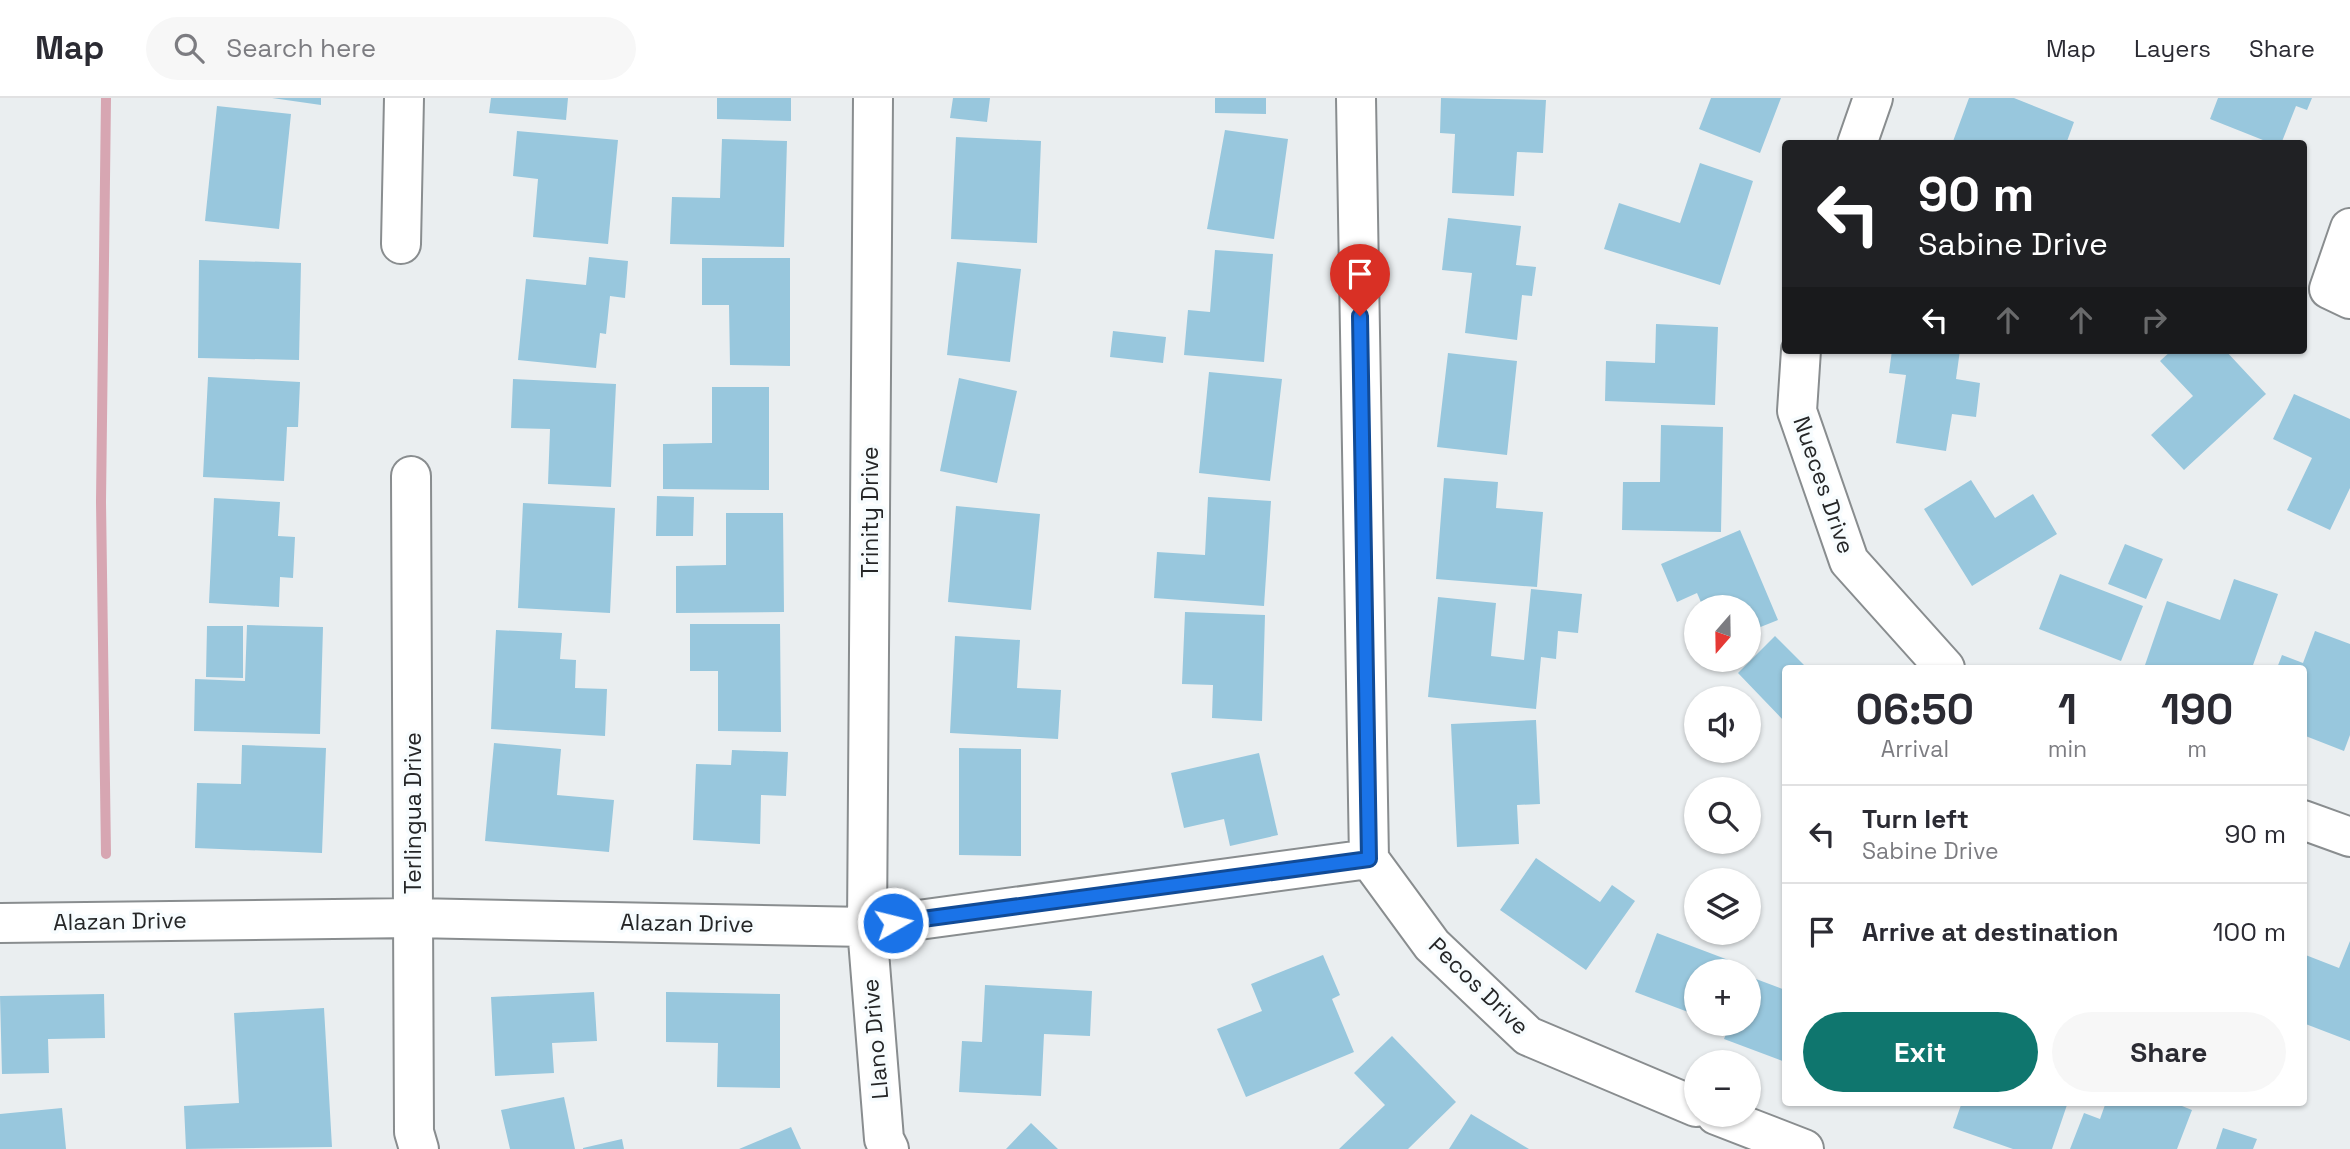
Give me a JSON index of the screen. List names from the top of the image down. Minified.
{"streets":{"street":["Nueces Drive","Trinity Drive","Terlingua Drive","Alazan Drive","Pecos Drive","Llano Drive"]},"crossings":[["Trinity Drive","Alazan Drive"],["Trinity Drive","Llano Drive"],["Terlingua Drive","Alazan Drive"],["Alazan Drive","Pecos Drive"],["Alazan Drive","Llano Drive"]],"north":"bottom","page":{"header":"Map","search":"Search here","nav":["Map","Layers","Share"],"turn":["90 m","Sabine Drive"],"map_buttons":["+","−"],"eta":["06:50","Arrival","1","min","190","m"],"list":[{"name":"Turn left","note":"Sabine Drive","value":"90 m"},{"name":"Arrive at destination","value":"100 m"}],"buttons":["Exit","Share"]}}
